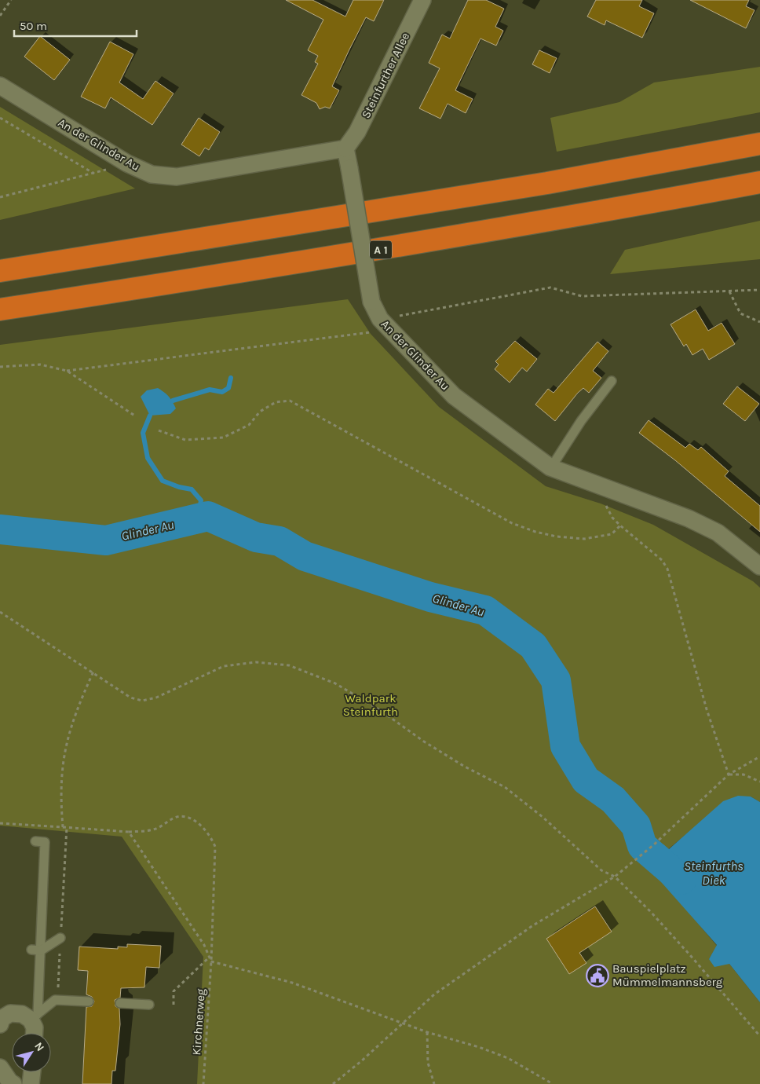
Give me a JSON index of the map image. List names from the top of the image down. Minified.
{"streets":{"highway":["A 1"],"street":["Steinfurther Allee","An der Glinder Au"],"path":["Kirchnerweg"]},"crossings":[["Steinfurther Allee","An der Glinder Au"]],"water":["Glinder Au","Steinfurths Diek"],"parks":["Waldpark Steinfurth"],"places":{"public building":["Bauspielplatz Mümmelmannsberg"]},"scale_bar":"50 m","north":"top right"}
